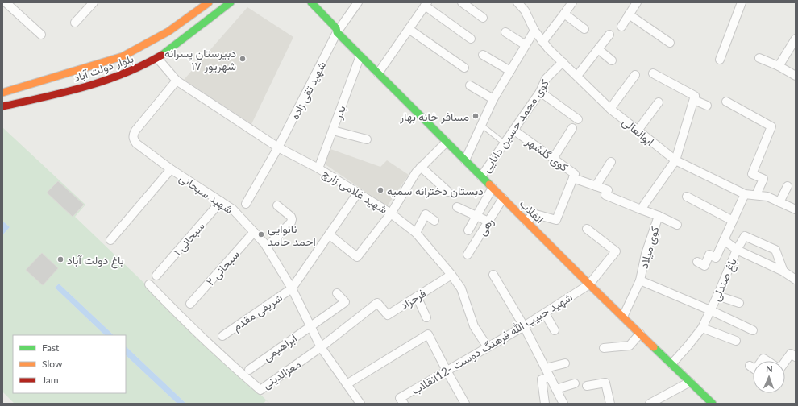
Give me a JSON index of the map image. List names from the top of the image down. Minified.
{"streets":{"main road":["بلوار دولت آباد","انقلاب"],"street":["شهید تقی زاده","بدر","کوی محمد حسین دانایی","ابوالعالی","کوی گلشهر","شهید غلامی زارچ","شهید سبحانی","رهی","سبحانی ۱","کوی میلاد","سبحانی ۲","باغ صندلی","فرحزاد","شریفی مقدم","شهید حبیب الله فرهنگ دوست -12انقلاب","ابراهیمی","معزالدینی"]},"crossings":[["شهید تقی زاده","شهید غلامی زارچ"],["شهید تقی زاده","انقلاب"],["بدر","شهید غلامی زارچ"],["بدر","انقلاب"],["کوی محمد حسین دانایی","ابوالعالی"],["کوی محمد حسین دانایی","کوی گلشهر"],["کوی محمد حسین دانایی","انقلاب"],["ابوالعالی","باغ صندلی"],["کوی گلشهر","انقلاب"],["شهید غلامی زارچ","شهید سبحانی"],["شهید غلامی زارچ","فرحزاد"],["شهید غلامی زارچ","شهید حبیب الله فرهنگ دوست -12انقلاب"],["شهید سبحانی","سبحانی ۱"],["شهید سبحانی","سبحانی ۲"],["شهید سبحانی","شریفی مقدم"],["شهید سبحانی","ابراهیمی"],["شهید سبحانی","معزالدینی"],["انقلاب","رهی"],["انقلاب","کوی میلاد"],["انقلاب","باغ صندلی"],["انقلاب","شهید حبیب الله فرهنگ دوست -12انقلاب"],["کوی میلاد","باغ صندلی"],["فرحزاد","معزالدینی"]],"places":["دبیرستان پسرانه ۱۷ شهریور","مسافر خانه بهار","دبستان دخترانه سمیه","نانوایی احمد حامد","باغ دولت آباد"],"legend":["Fast","Slow","Jam"],"north":"top"}
